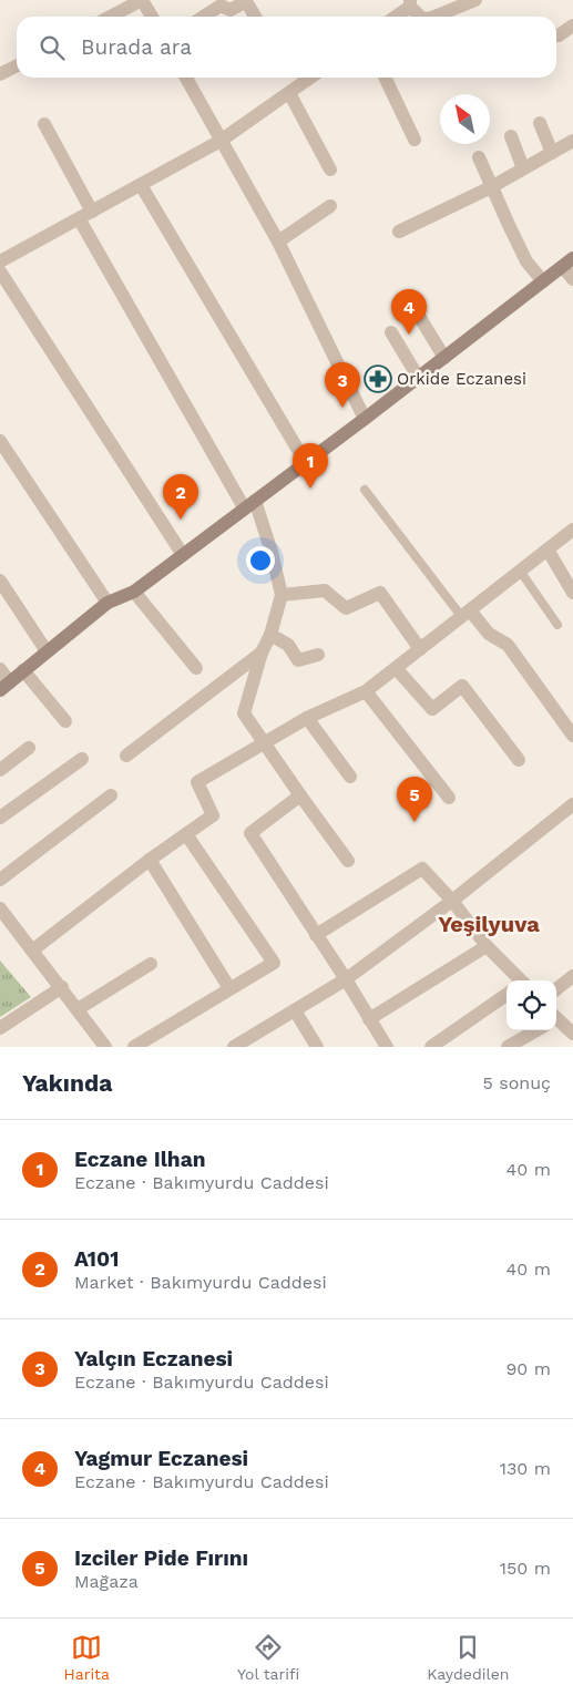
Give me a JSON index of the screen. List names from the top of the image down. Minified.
{"districts":["Yeşilyuva"],"places":{"pharmacy":["Orkide Eczanesi"]},"north":"top left","page":{"search":"Burada ara","pins":["4","3","1","2","5"],"heading":["Yakında","5 sonuç"],"list":[{"mark":"1","name":"Eczane Ilhan","note":"Eczane · Bakımyurdu Caddesi","value":"40 m"},{"mark":"2","name":"A101","note":"Market · Bakımyurdu Caddesi","value":"40 m"},{"mark":"3","name":"Yalçın Eczanesi","note":"Eczane · Bakımyurdu Caddesi","value":"90 m"},{"mark":"4","name":"Yagmur Eczanesi","note":"Eczane · Bakımyurdu Caddesi","value":"130 m"},{"mark":"5","name":"Izciler Pide Fırını","note":"Mağaza","value":"150 m"}],"nav":["Harita","Yol tarifi","Kaydedilen"]}}
